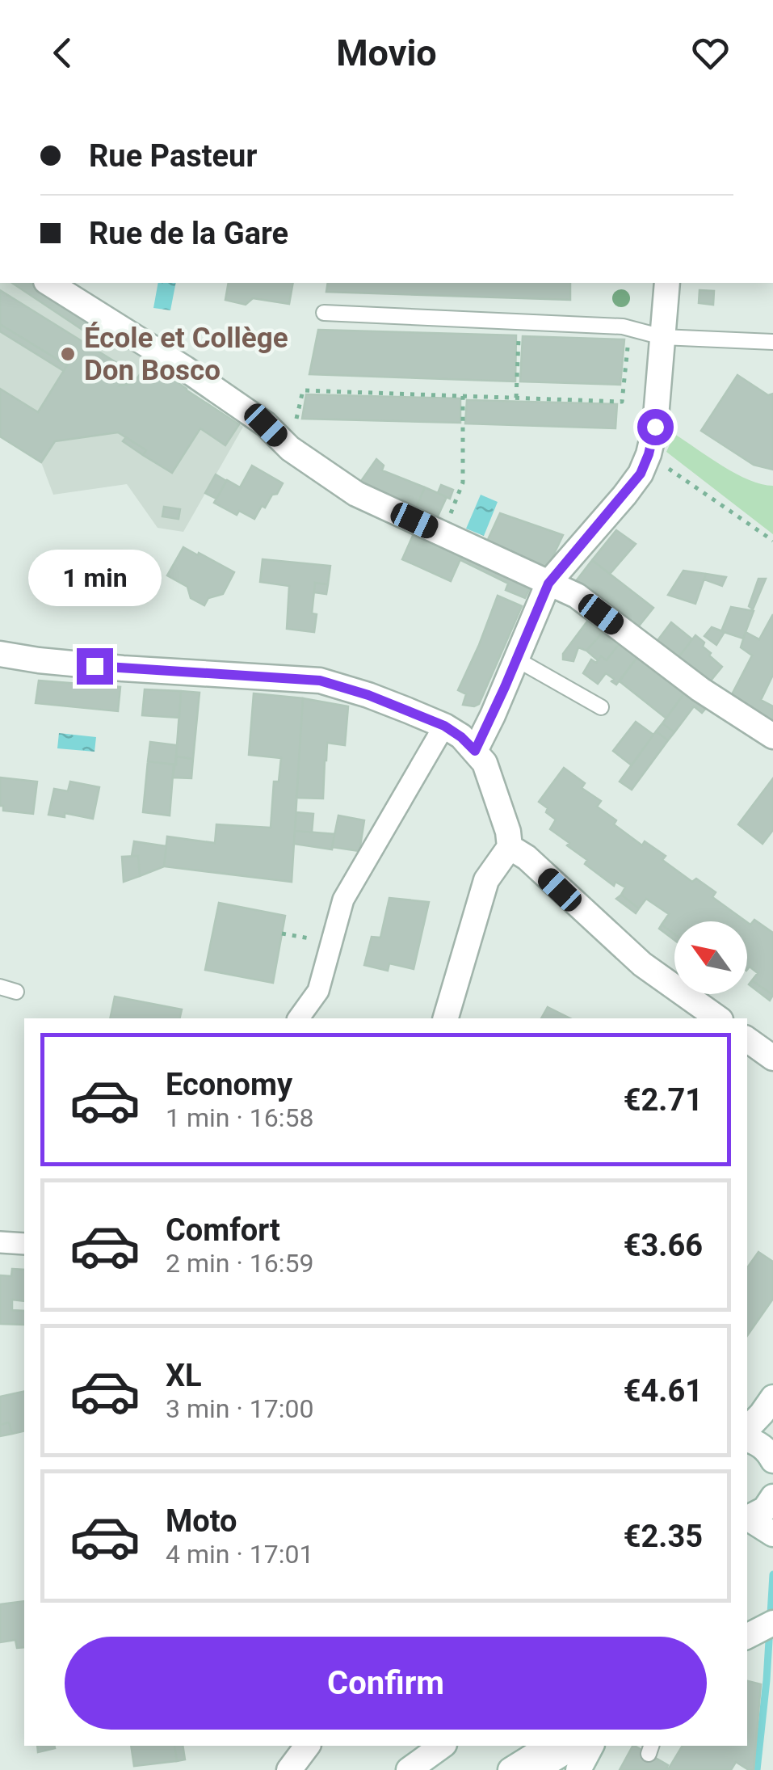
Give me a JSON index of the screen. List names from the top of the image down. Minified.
{"places":["École et Collège Don Bosco"],"north":"top left","page":{"header":"Movio","banner":["Rue Pasteur","Rue de la Gare"],"bubble":"1 min","list":[{"name":"Economy","note":"1 min · 16:58","value":"€2.71"},{"name":"Comfort","note":"2 min · 16:59","value":"€3.66"},{"name":"XL","note":"3 min · 17:00","value":"€4.61"},{"name":"Moto","note":"4 min · 17:01","value":"€2.35"}],"buttons":"Confirm"}}
